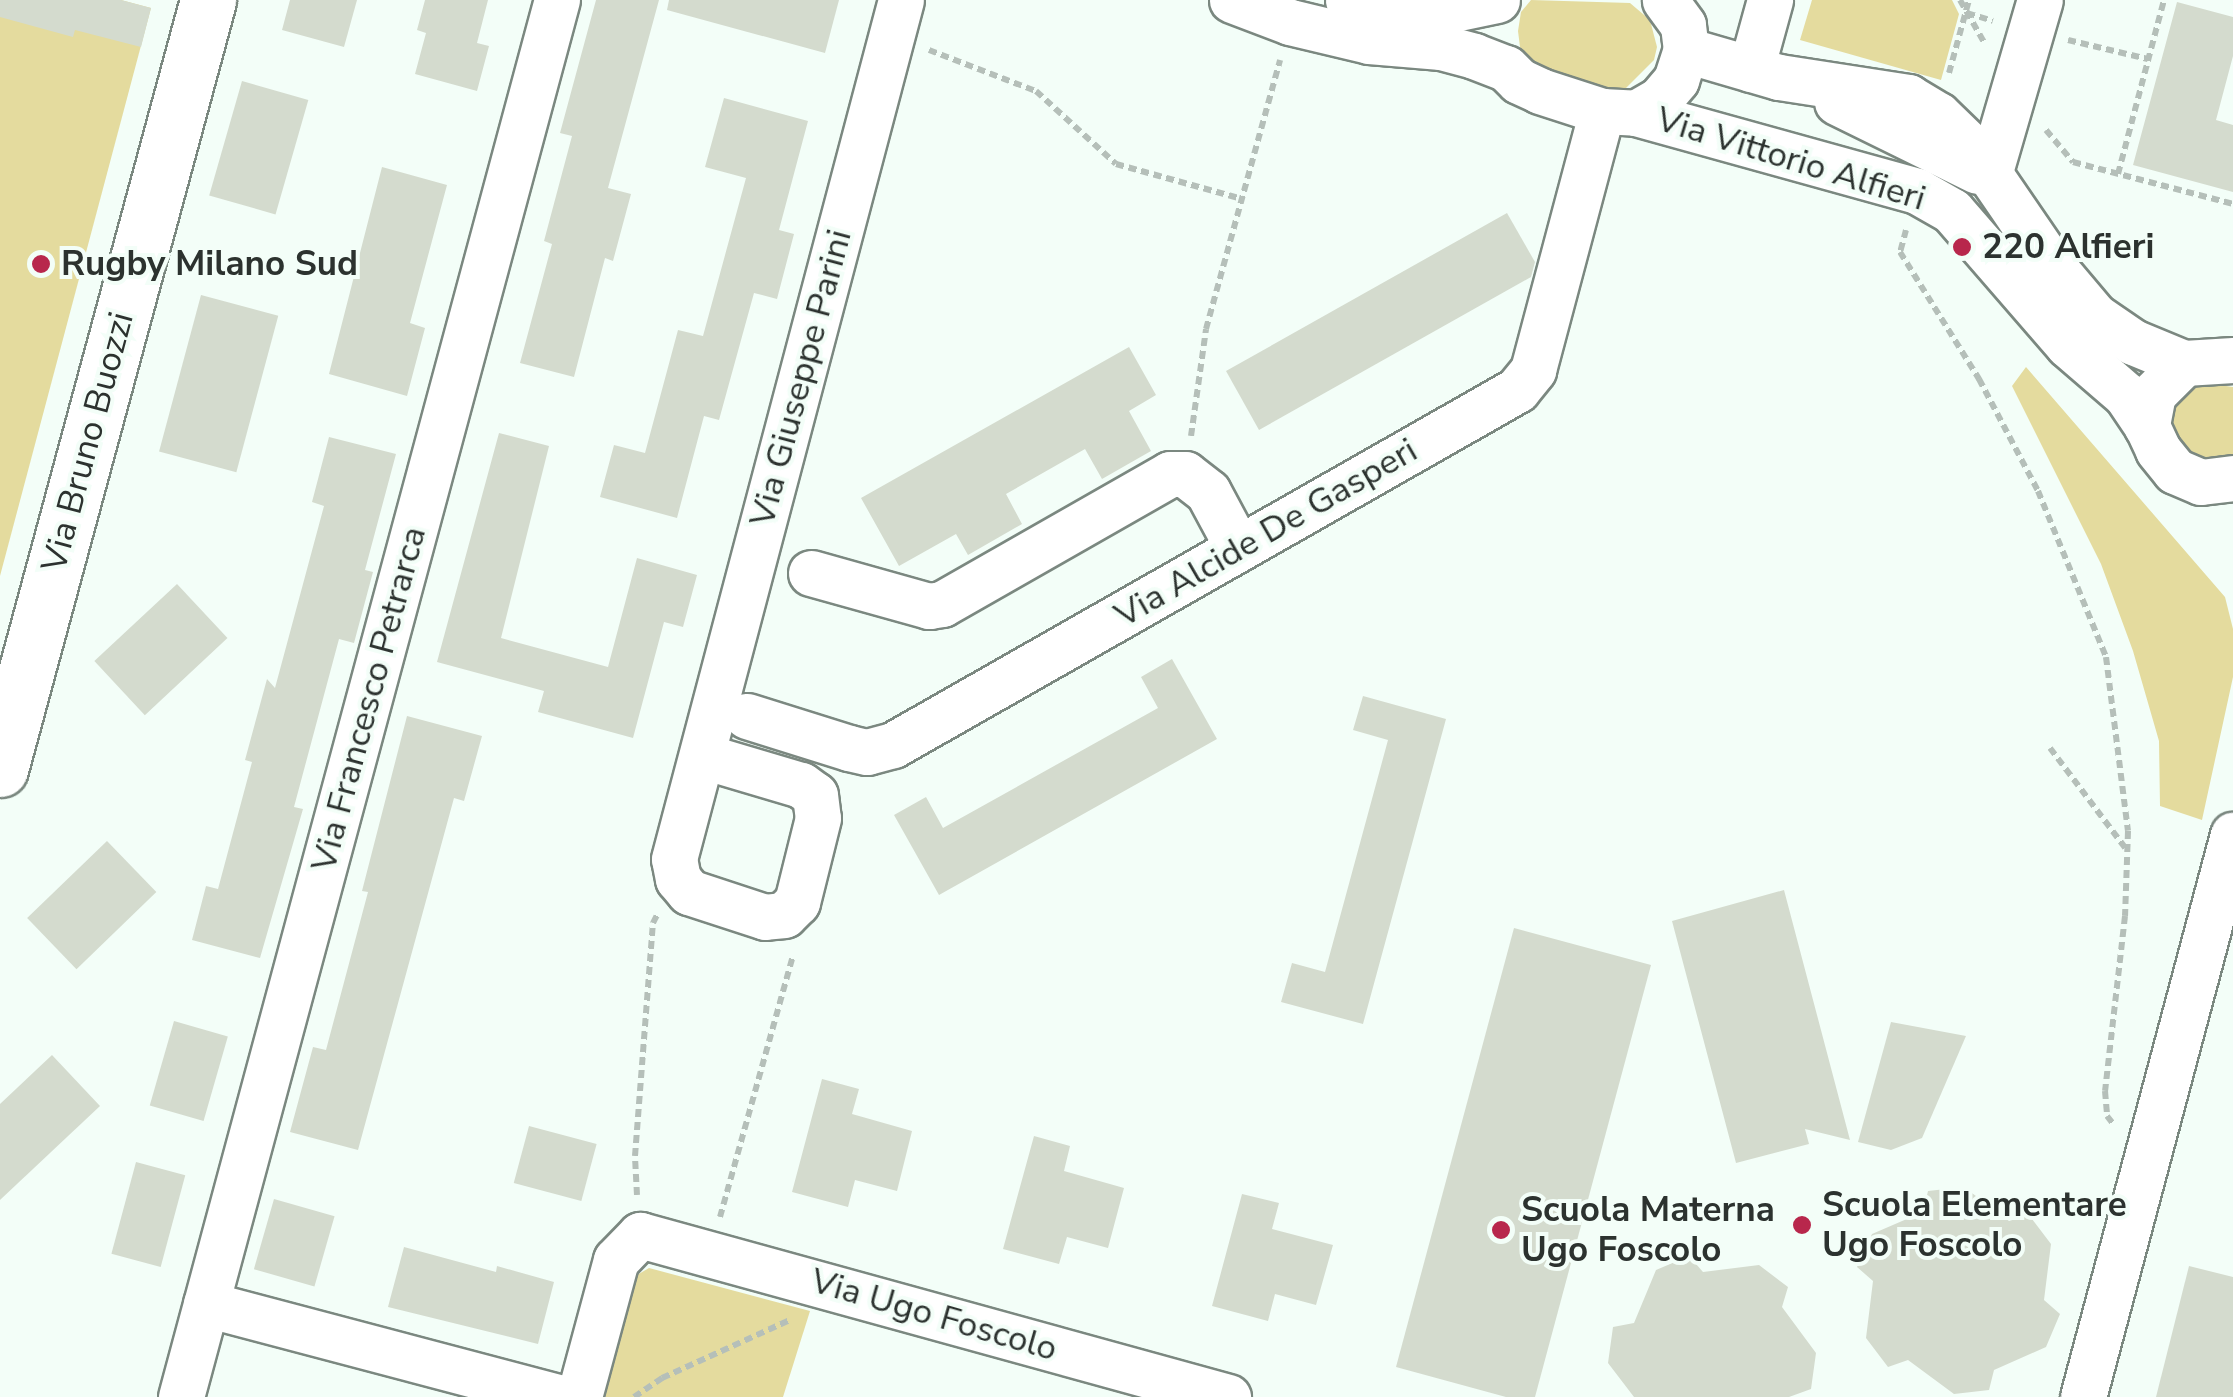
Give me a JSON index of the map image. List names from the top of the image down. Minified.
{"streets":{"main road":["Via Bruno Buozzi"],"street":["Via Vittorio Alfieri","Via Giuseppe Parini","Via Alcide De Gasperi","Via Francesco Petrarca","Via Ugo Foscolo"]},"crossings":[["Via Vittorio Alfieri","Via Alcide De Gasperi"]],"places":["220 Alfieri","Rugby Milano Sud","Scuola Elementare Ugo Foscolo","Scuola Materna Ugo Foscolo"]}
